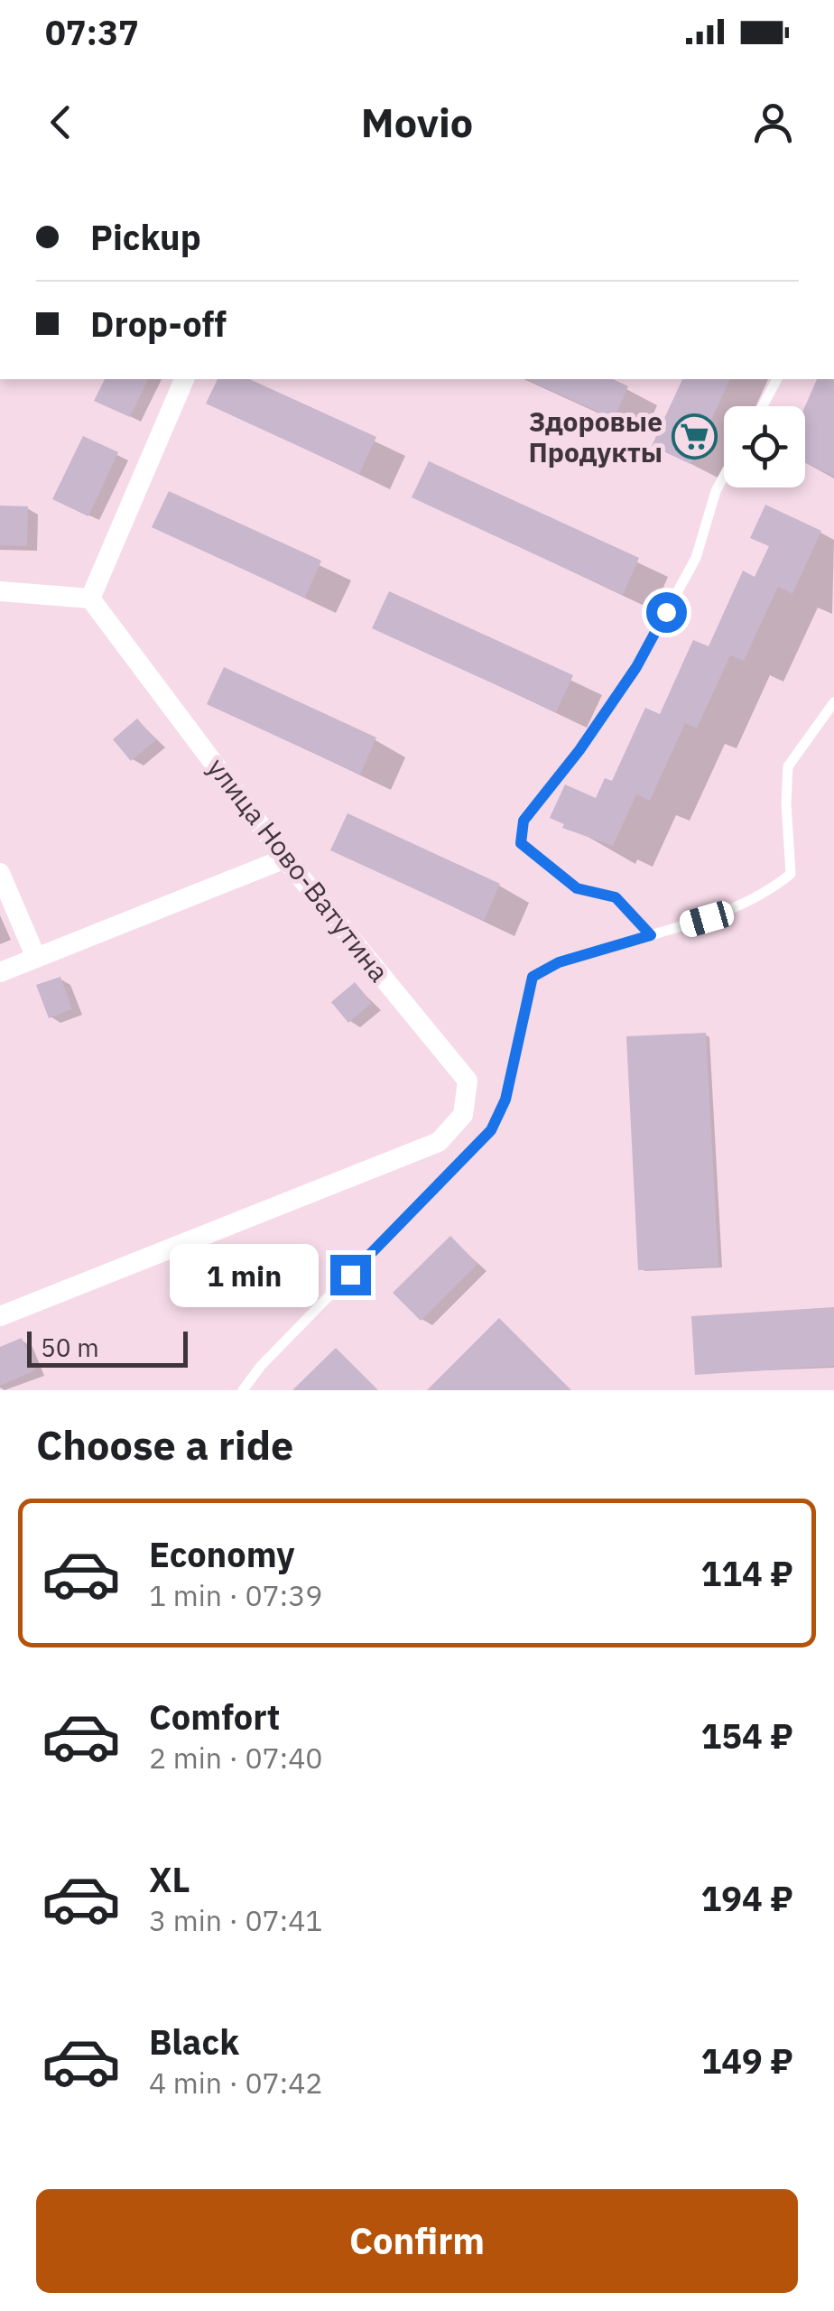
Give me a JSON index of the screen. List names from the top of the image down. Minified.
{"streets":{"street":["улица Ново-Ватутина"]},"places":{"supermarket":["Здоровые Продукты"]},"scale_bar":"50 m","page":{"status":"07:37","header":"Movio","banner":["Pickup","Drop-off"],"bubble":"1 min","scale":"50 m","heading":"Choose a ride","list":[{"name":"Economy","note":"1 min · 07:39","value":"114 ₽"},{"name":"Comfort","note":"2 min · 07:40","value":"154 ₽"},{"name":"XL","note":"3 min · 07:41","value":"194 ₽"},{"name":"Black","note":"4 min · 07:42","value":"149 ₽"}],"buttons":"Confirm"}}
